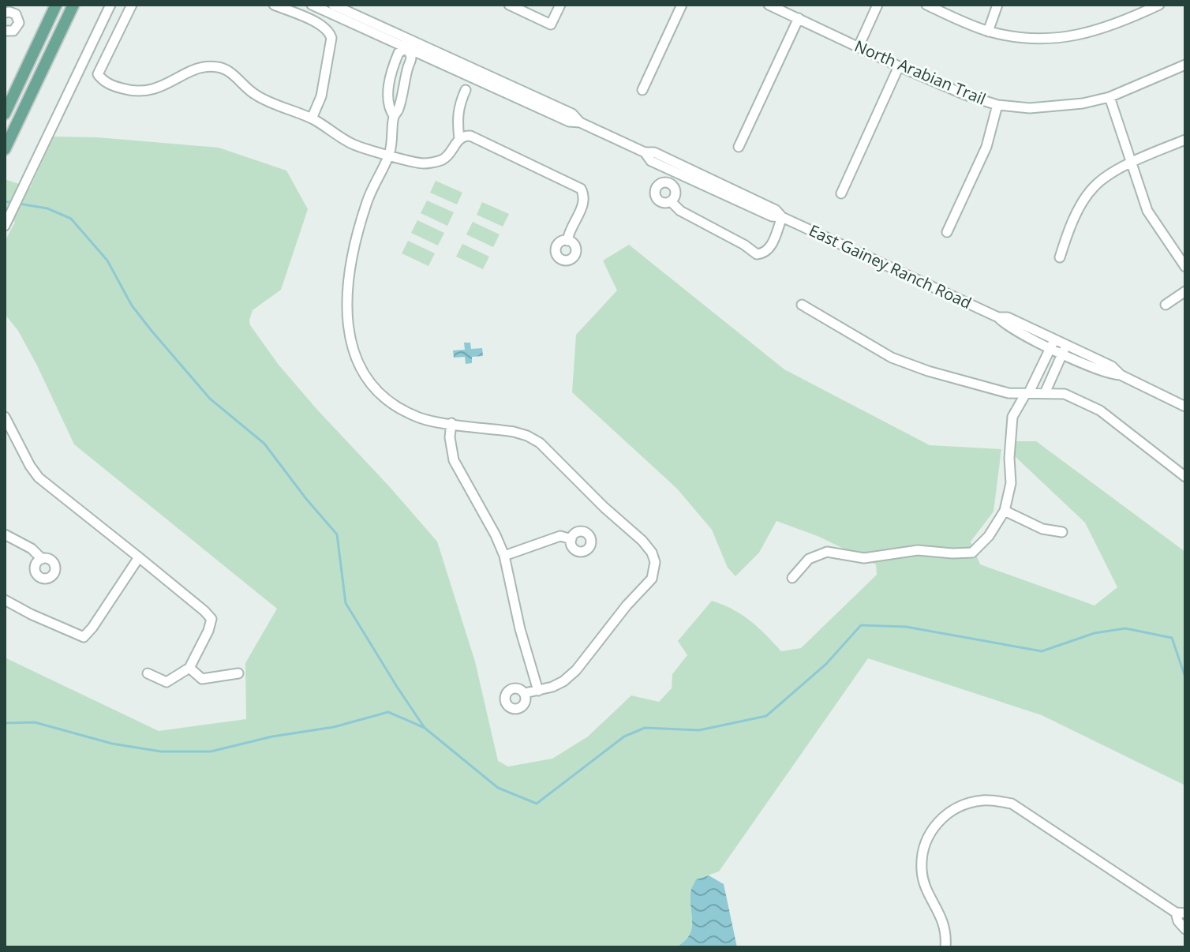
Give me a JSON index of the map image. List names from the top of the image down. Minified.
{"streets":{"street":["North Arabian Trail","East Gainey Ranch Road"]}}
